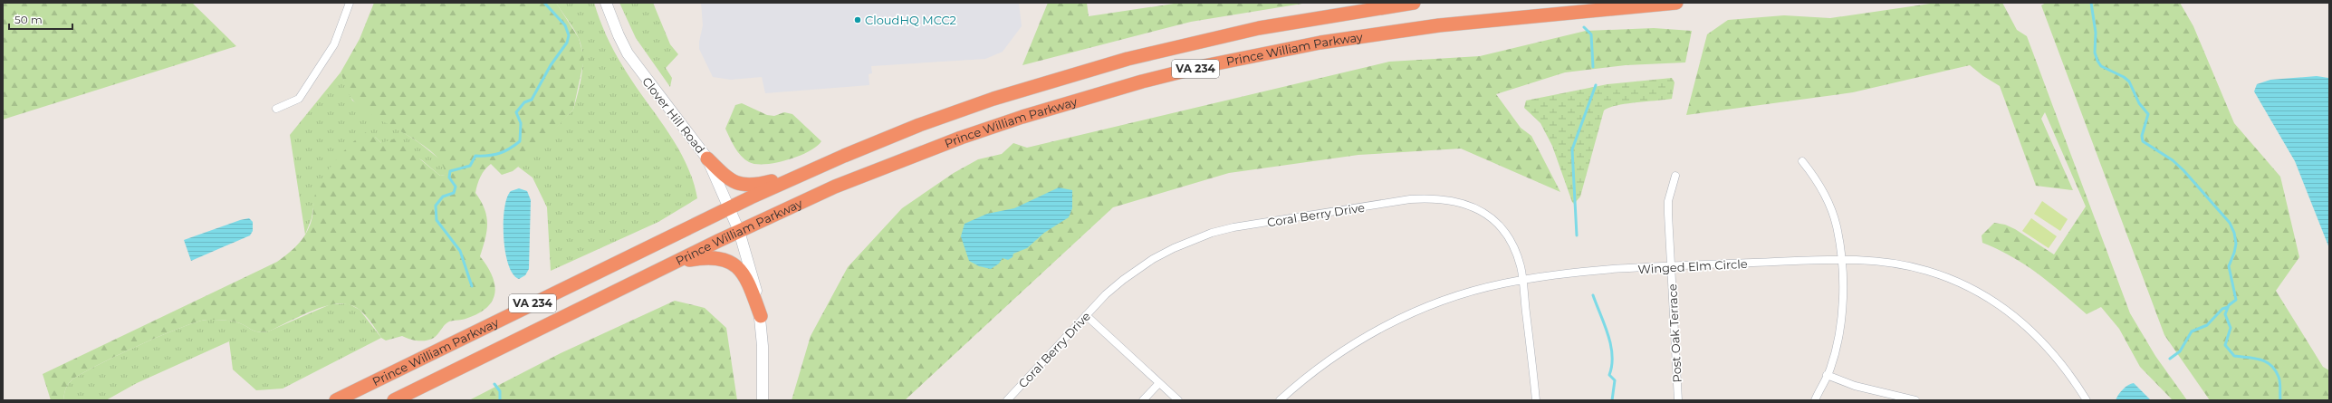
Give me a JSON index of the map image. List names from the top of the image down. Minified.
{"streets":{"highway":["Prince William Parkway","VA 234"],"street":["Clover Hill Road","Coral Berry Drive","Winged Elm Circle","Post Oak Terrace"]},"crossings":[["Prince William Parkway","Clover Hill Road"],["Coral Berry Drive","Winged Elm Circle"],["Winged Elm Circle","Post Oak Terrace"]],"places":["CloudHQ MCC2"],"scale_bar":"50 m"}
